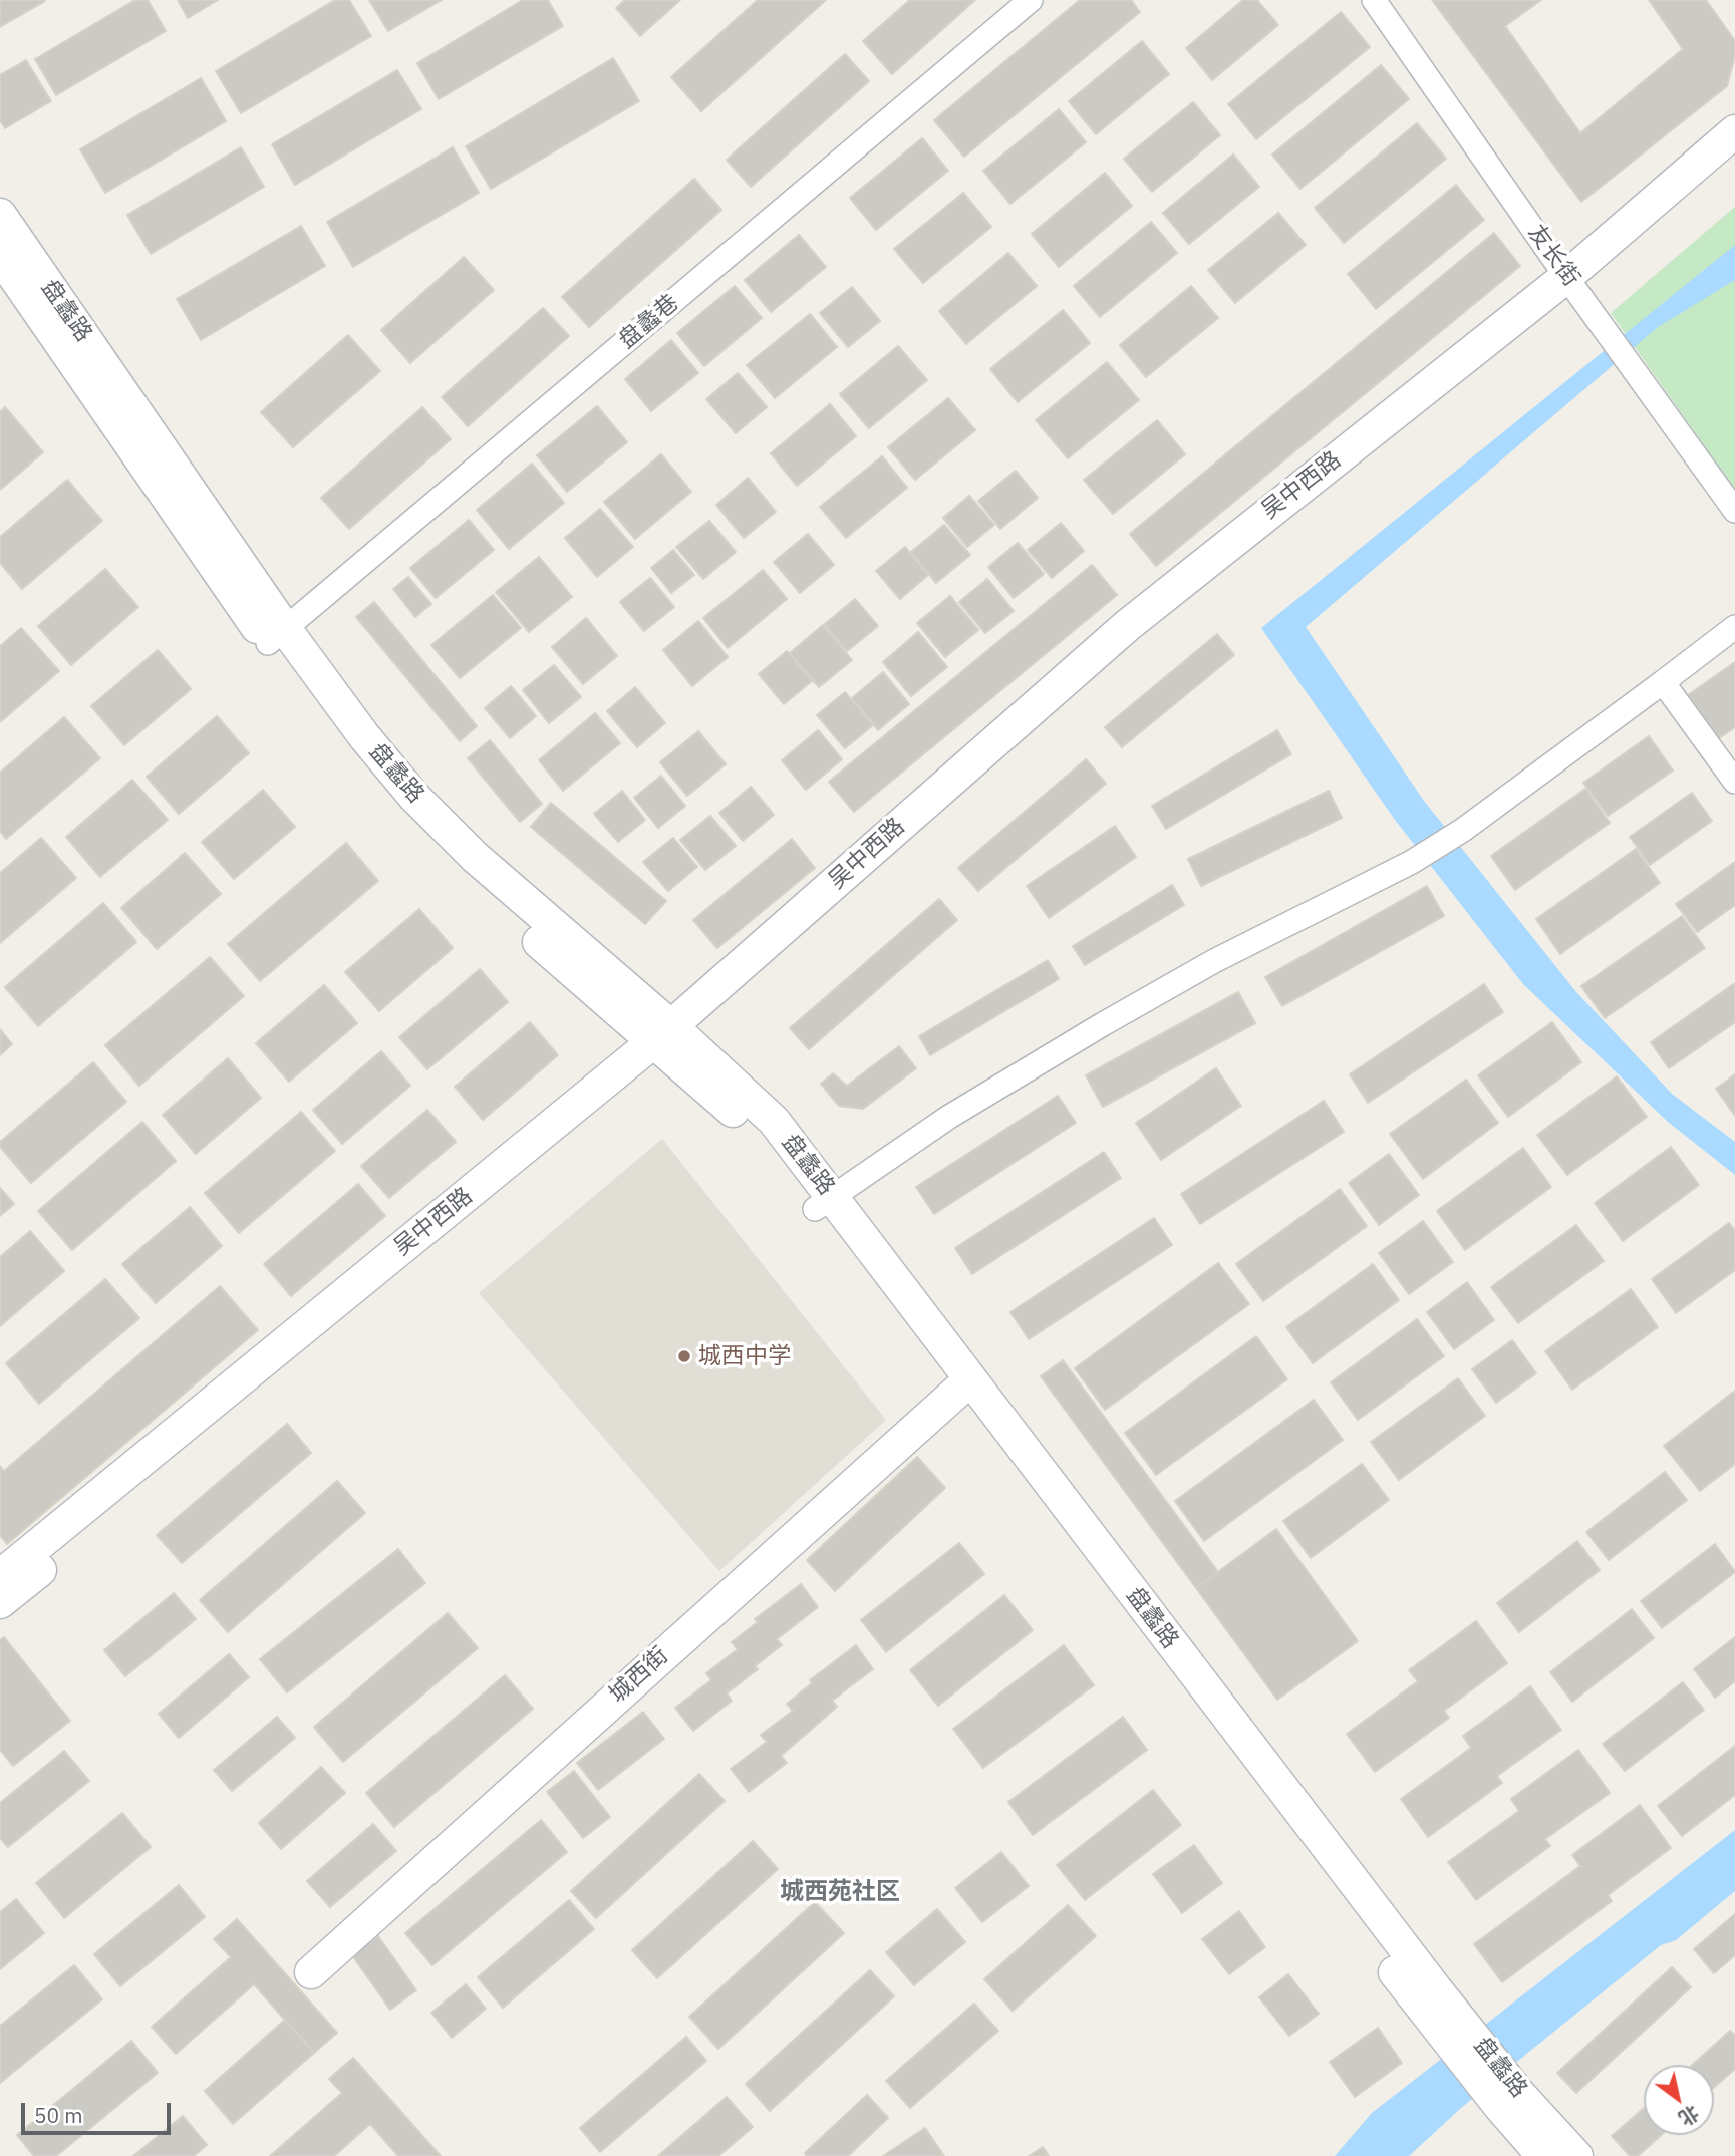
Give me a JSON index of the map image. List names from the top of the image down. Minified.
{"streets":{"main road":["盘蠡路","吴中西路","城西街"],"street":["友长街","盘蠡巷"]},"crossings":[["友长街","吴中西路"],["盘蠡路","盘蠡巷"],["盘蠡路","吴中西路"],["盘蠡路","城西街"]],"districts":["城西苑社区"],"places":["城西中学"],"scale_bar":"50 m","north":"bottom right"}
